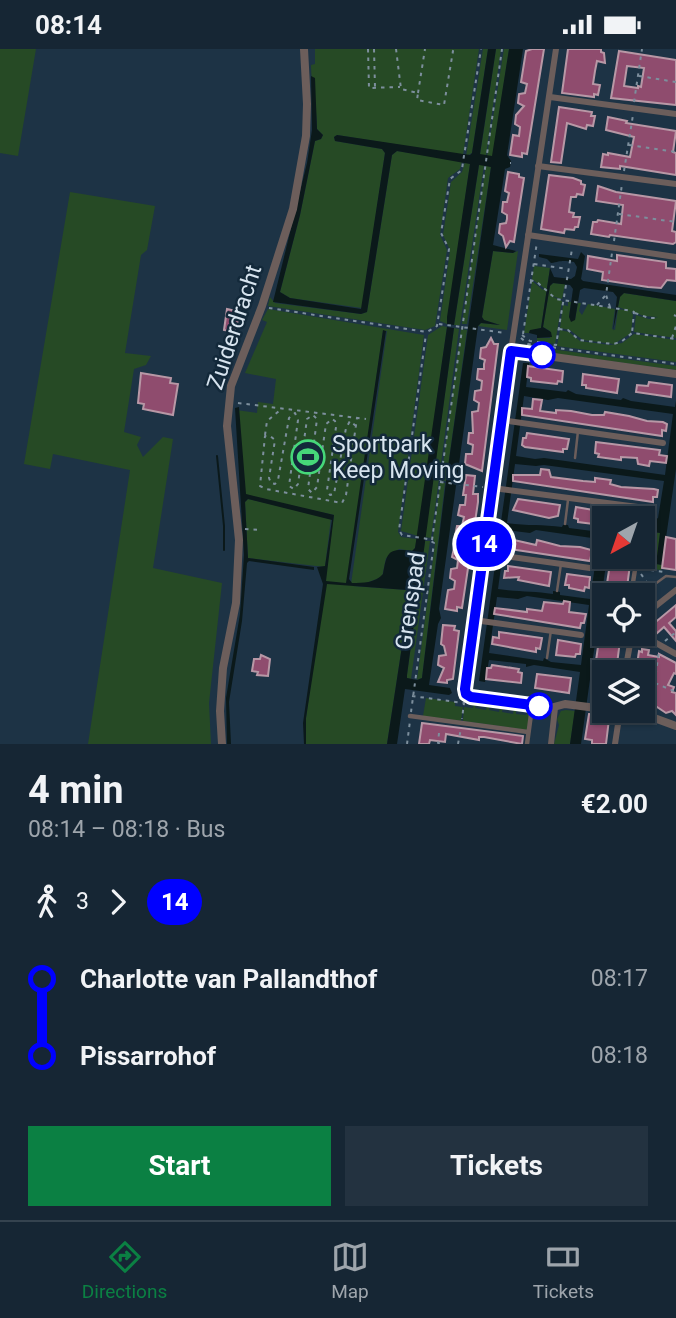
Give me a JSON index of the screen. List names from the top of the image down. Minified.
{"streets":{"street":["Zuiderdracht"],"path":["Grenspad"]},"places":{"sports":["Sportpark Keep Moving"]},"lines":["bus line 14"],"north":"bottom left","page":{"status":"08:14","on_map":"14","heading":["4 min","08:14 – 08:18 · Bus","€2.00"],"legs":["3","14"],"list":[{"name":"Charlotte van Pallandthof","value":"08:17"},{"name":"Pissarrohof","value":"08:18"}],"buttons":["Start","Tickets"],"tabs":["Directions","Map","Tickets"]}}
